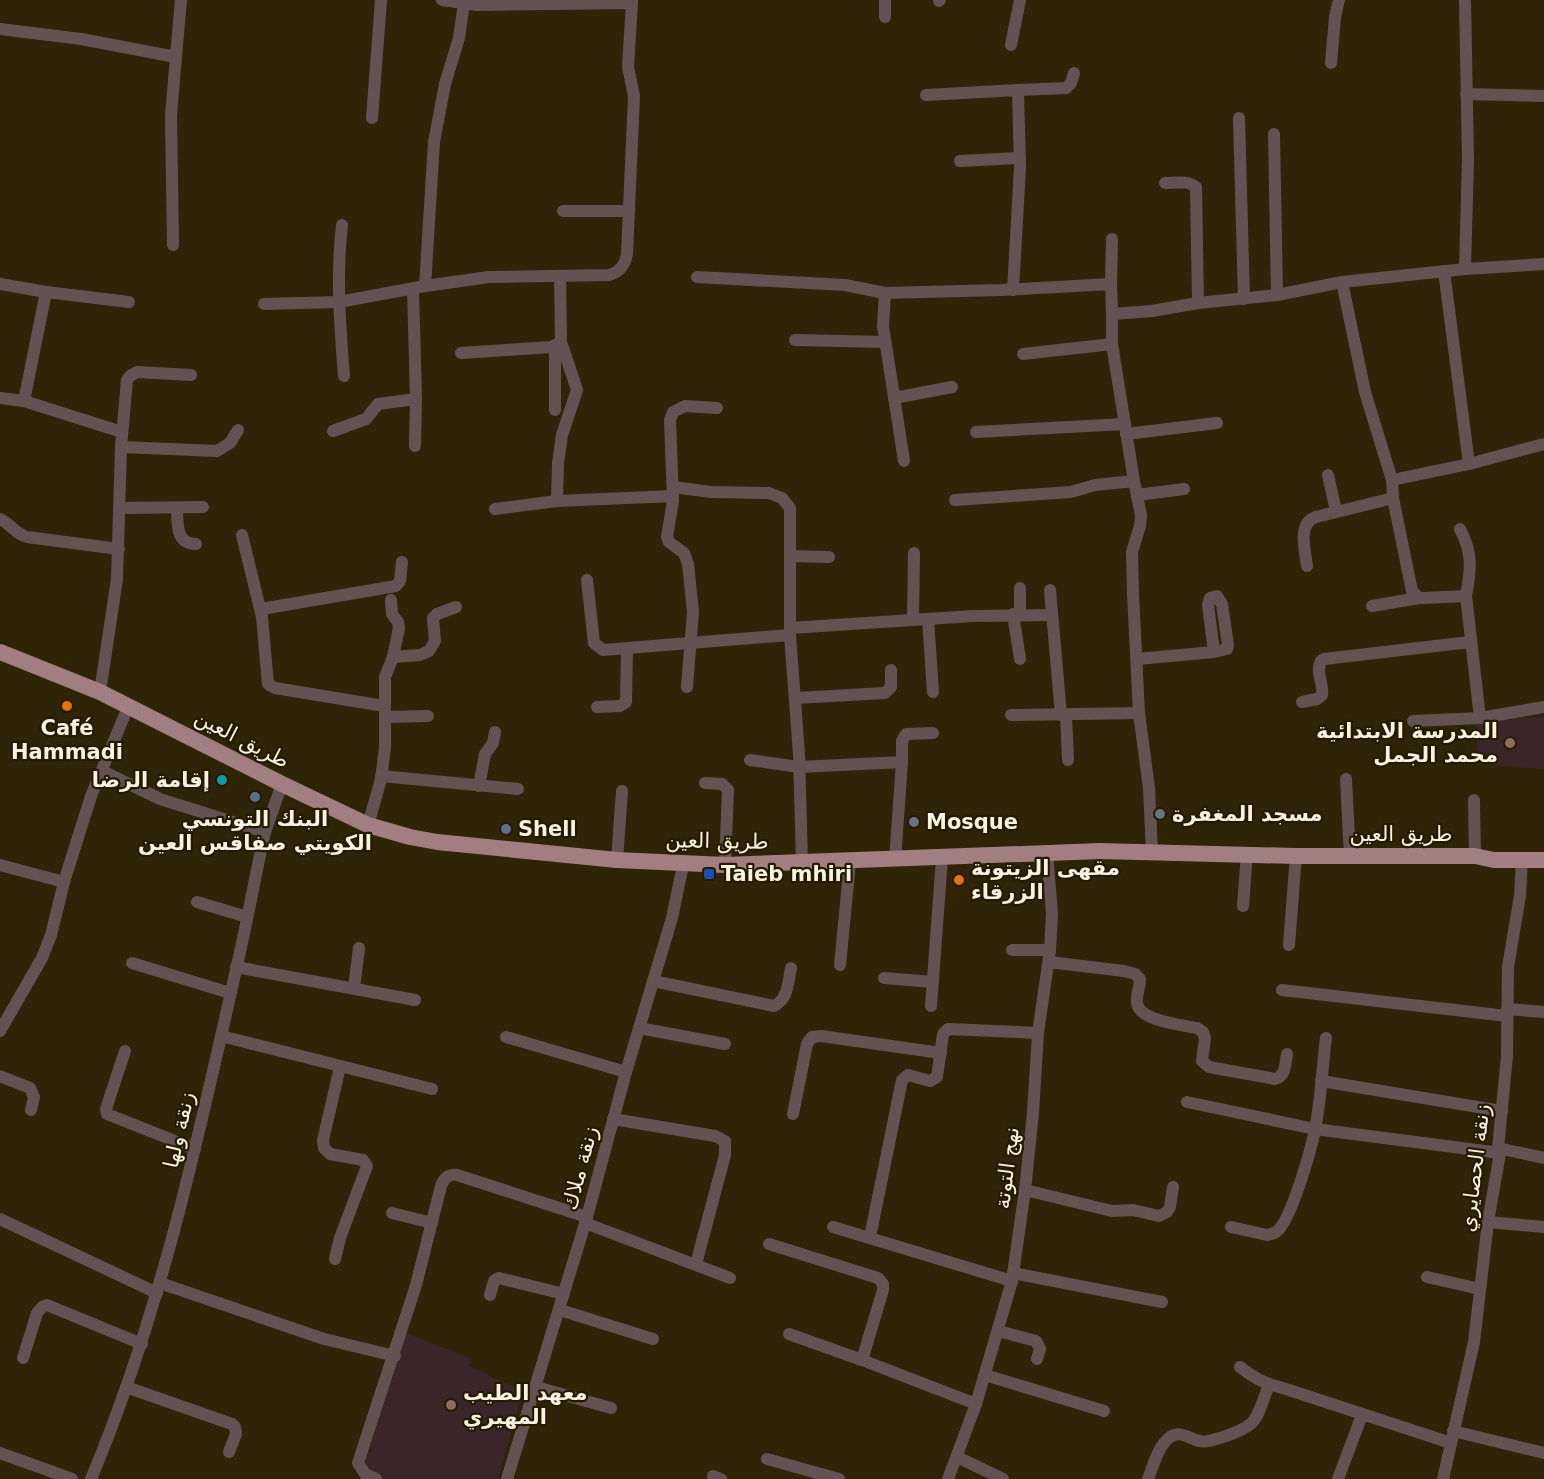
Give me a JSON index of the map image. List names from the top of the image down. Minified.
{"streets":{"main road":["طريق العين"],"street":["زنقة ولها","زنقة ملاك","نهج التوتة","زنقة الحصايري"]},"crossings":[["طريق العين","زنقة ولها"],["طريق العين","زنقة ملاك"],["طريق العين","نهج التوتة"],["طريق العين","زنقة الحصايري"]],"places":{"other":["Café Hammadi","المدرسة الابتدائية محمد الجمل","إقامة الرضا","البنك التونسي الكويتي صفاقس العين","مسجد المغفرة","Mosque","Shell","مقهى الزيتونة الزرقاء","معهد الطيب المهيري"],"transit":["Taieb mhiri"]}}
